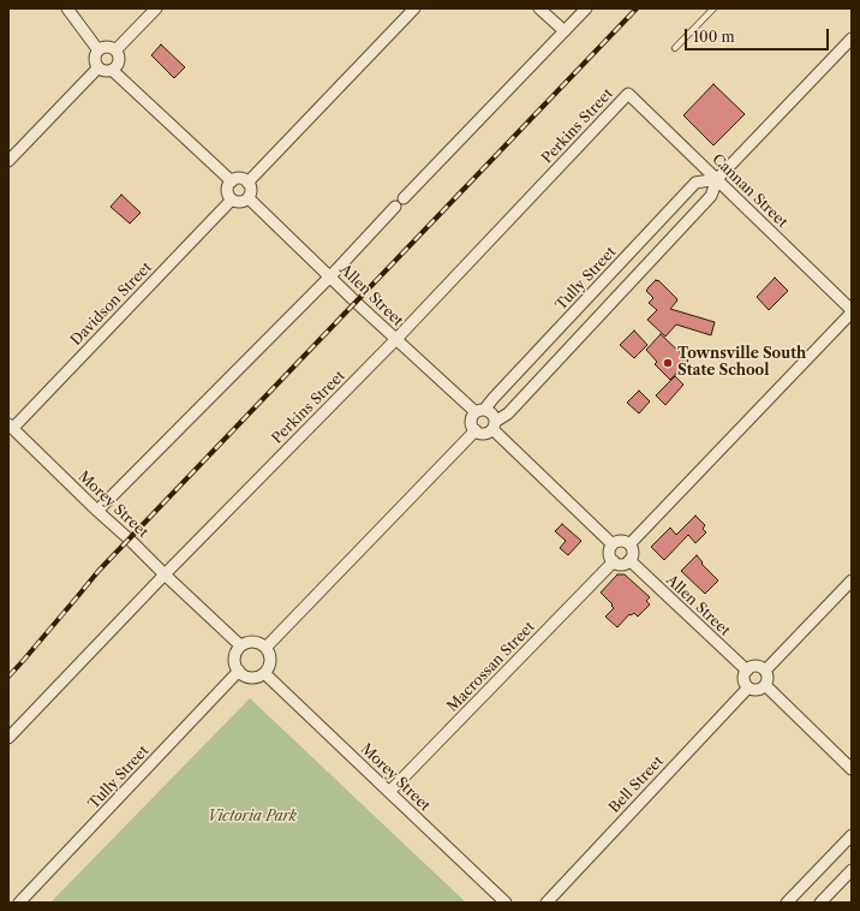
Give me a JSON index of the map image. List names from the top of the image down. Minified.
{"streets":{"street":["Perkins Street","Cannan Street","Tully Street","Allen Street","Davidson Street","Morey Street","Macrossan Street","Bell Street"]},"crossings":[["Perkins Street","Cannan Street"],["Perkins Street","Allen Street"],["Perkins Street","Morey Street"],["Cannan Street","Tully Street"],["Tully Street","Allen Street"],["Tully Street","Morey Street"],["Allen Street","Davidson Street"],["Allen Street","Macrossan Street"],["Allen Street","Bell Street"],["Davidson Street","Morey Street"],["Morey Street","Macrossan Street"]],"parks":["Victoria Park"],"places":["Townsville South State School"],"scale_bar":"100 m"}
